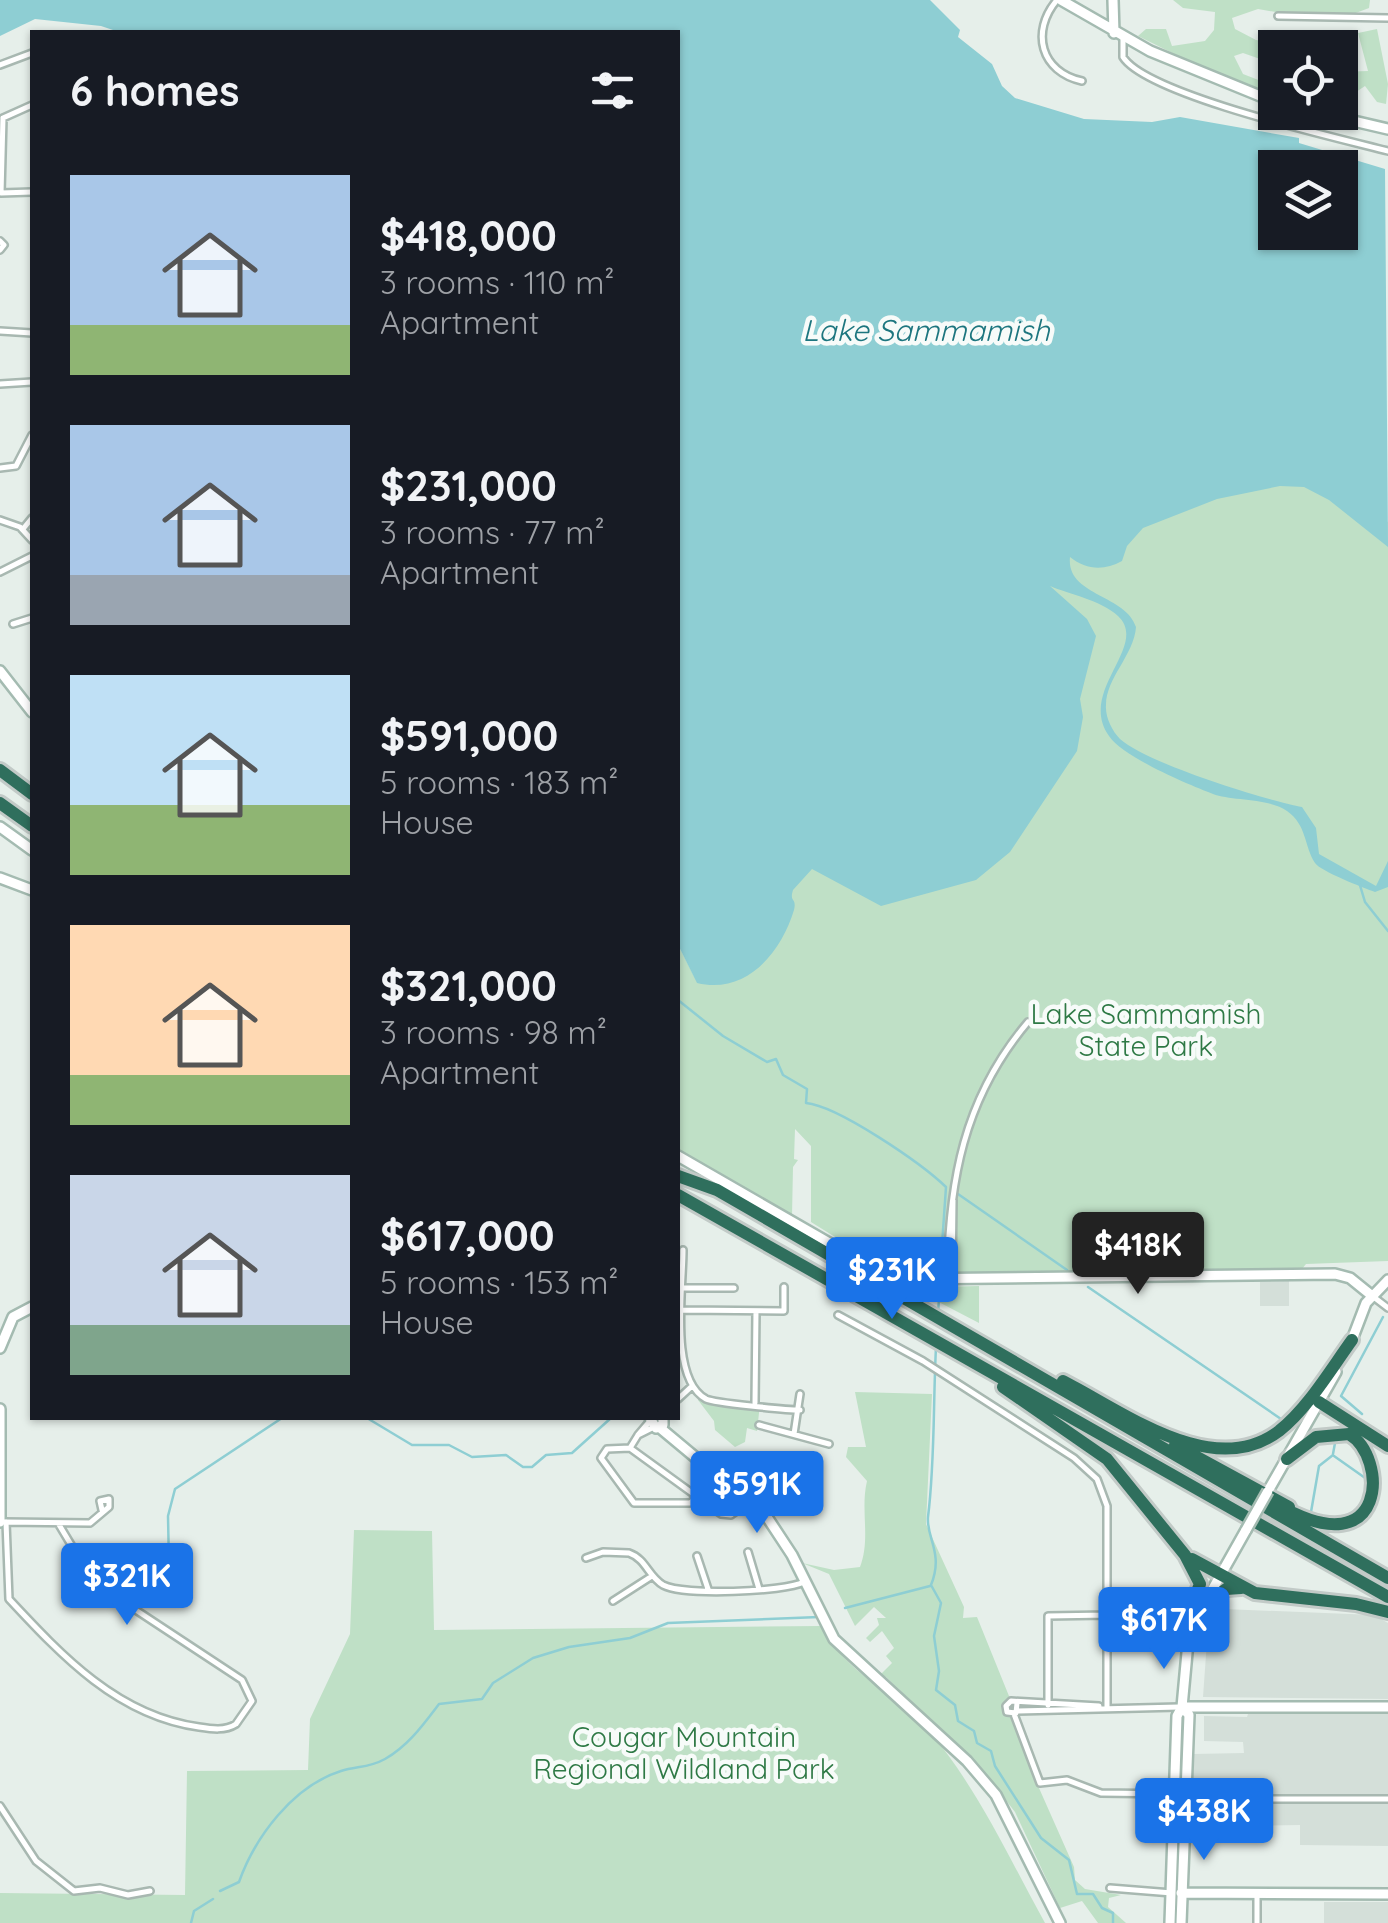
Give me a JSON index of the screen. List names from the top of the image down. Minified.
{"water":["Lake Sammamish"],"parks":["Lake Sammamish State Park","Cougar Mountain Regional Wildland Park"],"page":{"heading":"6 homes","list":[{"name":"$418,000","note":"3 rooms · 110 m² · Apartment"},{"name":"$231,000","note":"3 rooms · 77 m² · Apartment"},{"name":"$591,000","note":"5 rooms · 183 m² · House"},{"name":"$321,000","note":"3 rooms · 98 m² · Apartment"},{"name":"$617,000","note":"5 rooms · 153 m² · House"}],"price":["$418K","$231K","$591K","$321K","$617K","$438K"]}}
